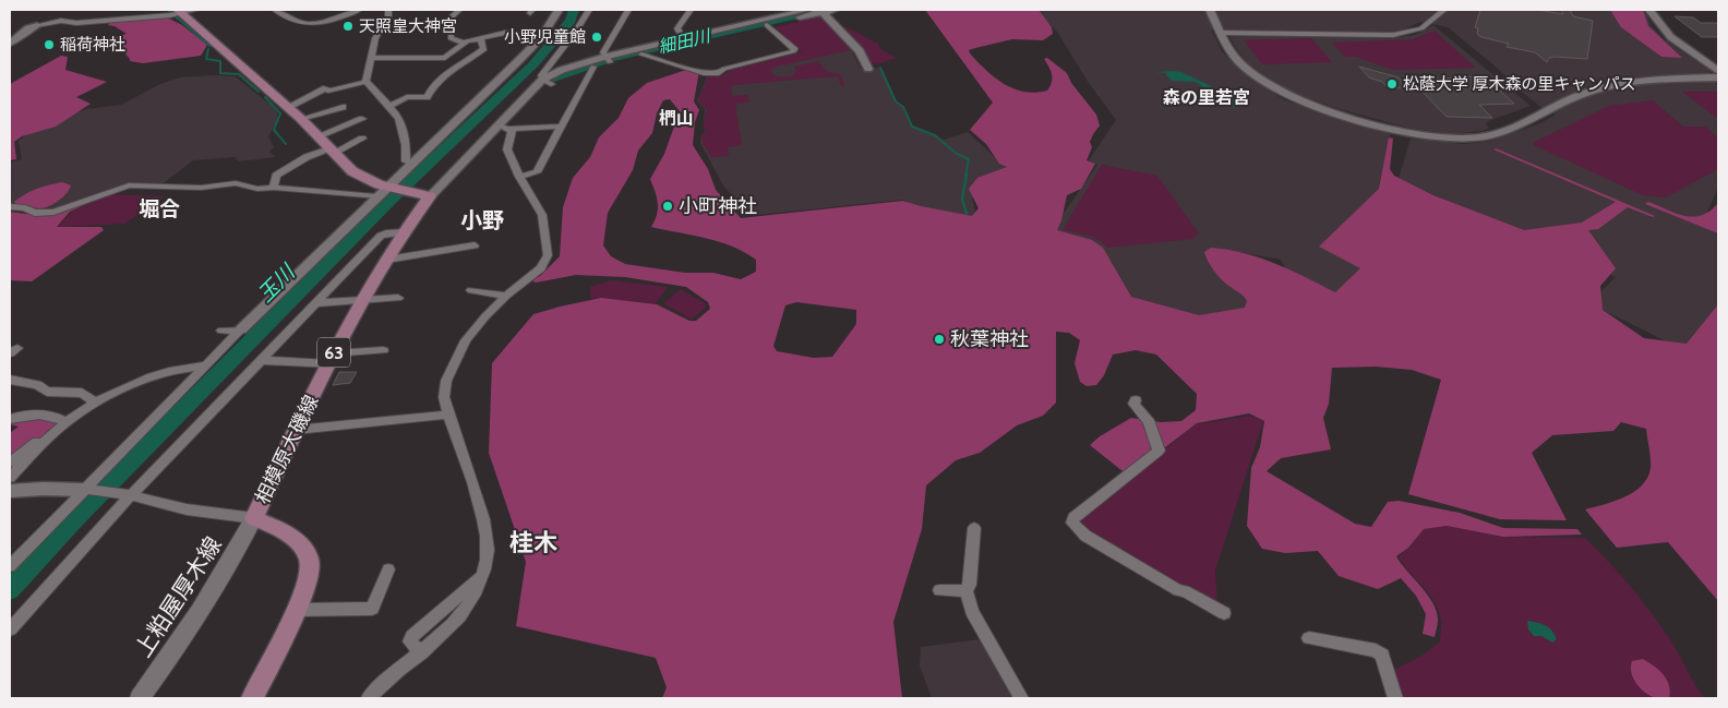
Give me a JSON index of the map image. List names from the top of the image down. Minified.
{"streets":{"main road":["63","相模原大磯線","上粕屋厚木線"]},"crossings":[["相模原大磯線","上粕屋厚木線"]],"districts":["森の里若宮","椚山","堀合","小野","桂木"],"water":["細田川","玉川"],"places":["天照皇大神宮","小野児童館","稲荷神社","松蔭大学 厚木森の里キャンパス","小町神社","秋葉神社"]}
